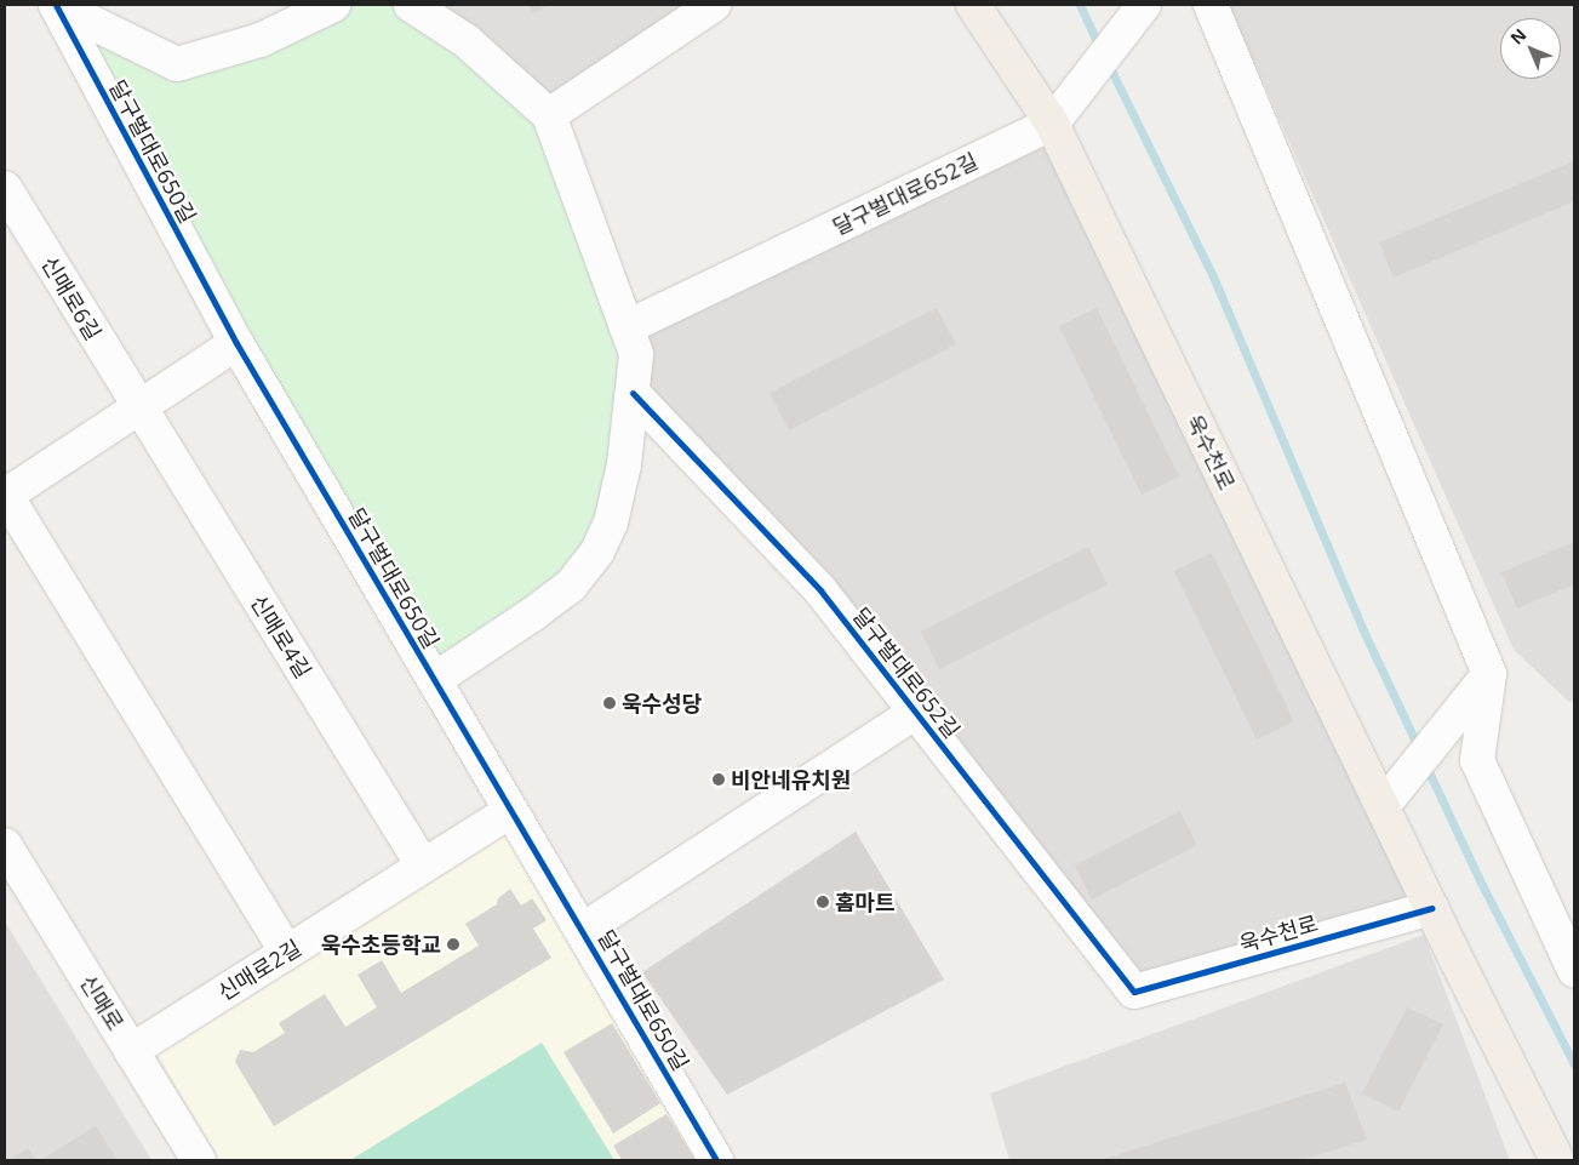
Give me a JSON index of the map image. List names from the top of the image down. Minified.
{"streets":{"main road":["욱수천로"],"street":["달구벌대로650길","달구벌대로652길","신매로6길","신매로4길","신매로2길","신매로"]},"crossings":[["달구벌대로650길","신매로2길"],["달구벌대로652길","욱수천로"],["신매로6길","신매로4길"],["신매로4길","신매로2길"],["신매로2길","신매로"]],"places":["욱수성당","비안네유치원","홈마트","욱수초등학교"],"north":"top left"}
